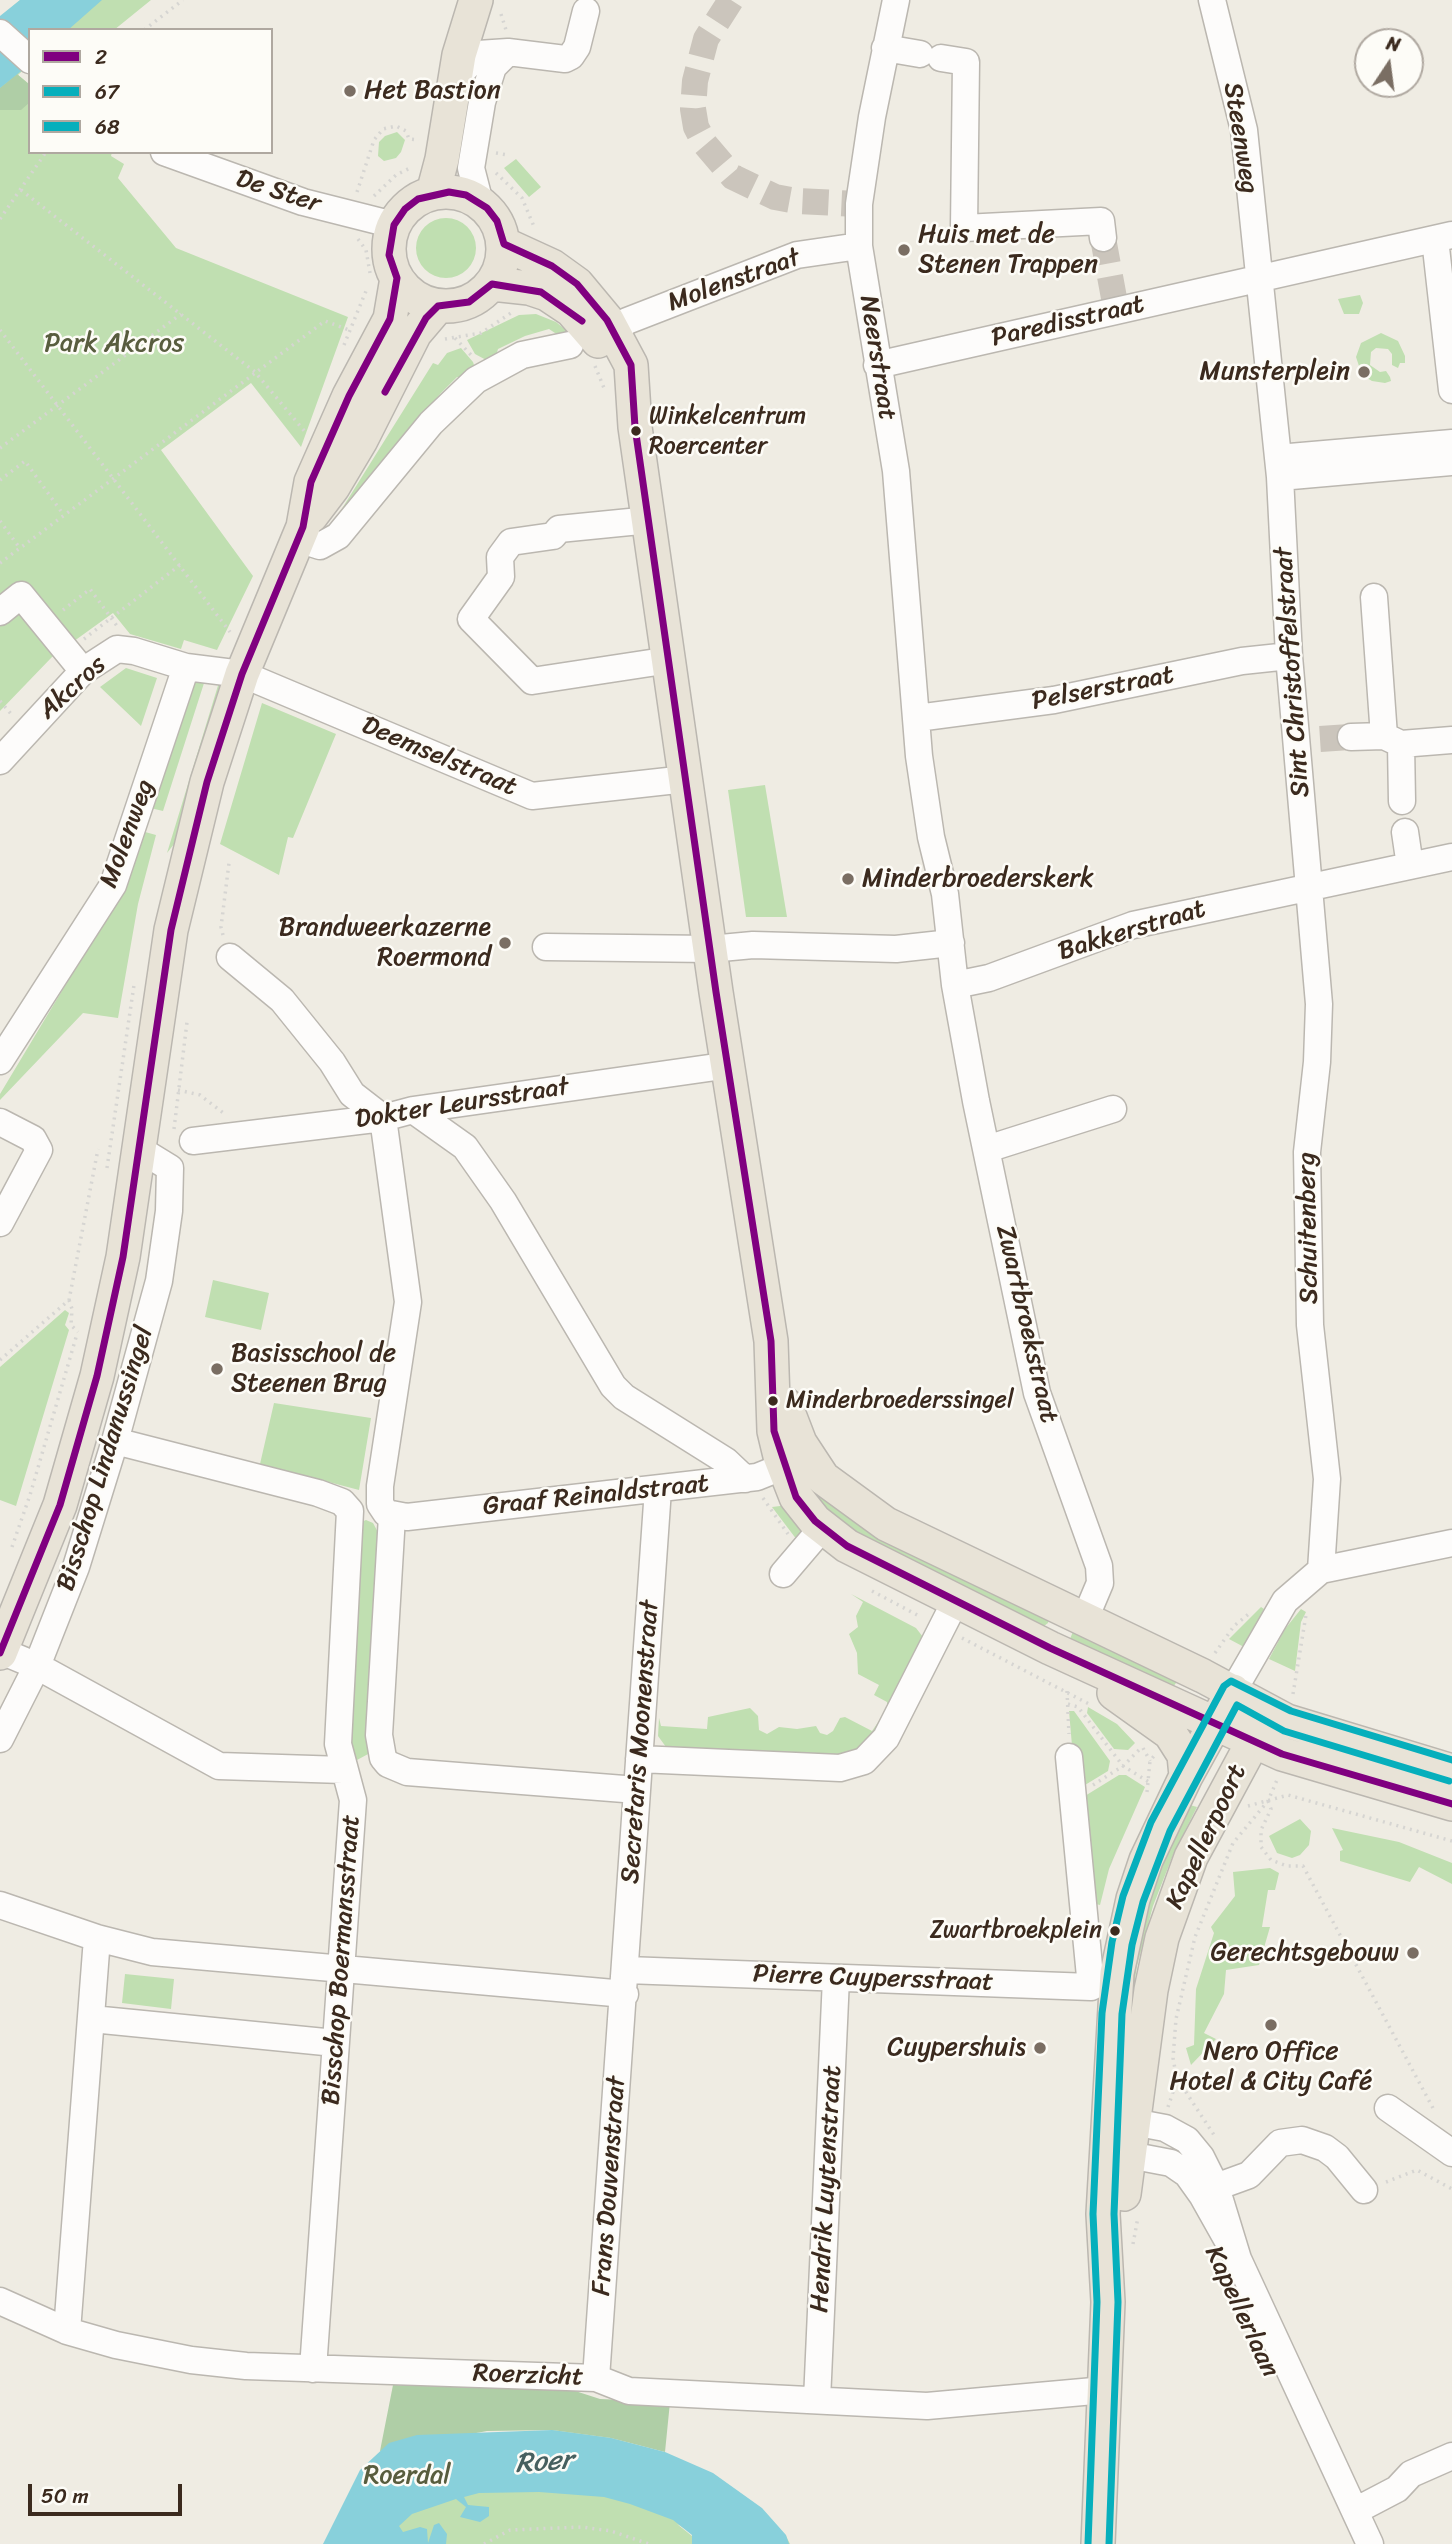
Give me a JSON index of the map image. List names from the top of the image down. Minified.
{"streets":{"main road":["Bisschop Lindanussingel","Kapellerpoort"],"street":["Steenweg","De Ster","Molenstraat","Paredisstraat","Neerstraat","Sint Christoffelstraat","Akcros","Pelserstraat","Deemselstraat","Molenweg","Bakkerstraat","Dokter Leursstraat","Schuitenberg","Zwartbroekstraat","Graaf Reinaldstraat","Secretaris Moonenstraat","Bisschop Boermansstraat","Pierre Cuypersstraat","Frans Douvenstraat","Hendrik Luytenstraat","Kapellerlaan","Roerzicht"]},"crossings":[["Steenweg","Paredisstraat"],["De Ster","Bisschop Lindanussingel"],["Molenstraat","Neerstraat"],["Paredisstraat","Neerstraat"],["Neerstraat","Pelserstraat"],["Neerstraat","Zwartbroekstraat"],["Sint Christoffelstraat","Pelserstraat"],["Sint Christoffelstraat","Bakkerstraat"],["Sint Christoffelstraat","Schuitenberg"],["Akcros","Deemselstraat"],["Akcros","Molenweg"],["Akcros","Bisschop Lindanussingel"],["Deemselstraat","Bisschop Lindanussingel"],["Bakkerstraat","Schuitenberg"],["Bakkerstraat","Zwartbroekstraat"],["Bisschop Lindanussingel","Bisschop Boermansstraat"],["Graaf Reinaldstraat","Secretaris Moonenstraat"],["Secretaris Moonenstraat","Pierre Cuypersstraat"],["Secretaris Moonenstraat","Frans Douvenstraat"],["Kapellerpoort","Pierre Cuypersstraat"],["Kapellerpoort","Kapellerlaan"],["Bisschop Boermansstraat","Pierre Cuypersstraat"],["Bisschop Boermansstraat","Roerzicht"],["Pierre Cuypersstraat","Frans Douvenstraat"],["Pierre Cuypersstraat","Hendrik Luytenstraat"],["Frans Douvenstraat","Roerzicht"],["Hendrik Luytenstraat","Roerzicht"]],"water":["Roer"],"parks":["Park Akcros","Roerdal"],"places":["Het Bastion","Huis met de Stenen Trappen","Munsterplein","Winkelcentrum Roercenter","Minderbroederskerk","Brandweerkazerne Roermond","Basisschool de Steenen Brug","Minderbroederssingel","Zwartbroekplein","Gerechtsgebouw","Nero Office Hotel & City Café","Cuypershuis"],"lines":["transit line 2","transit line 68","transit line 67"],"legend":["2","67","68"],"scale_bar":"50 m","north":"top"}
